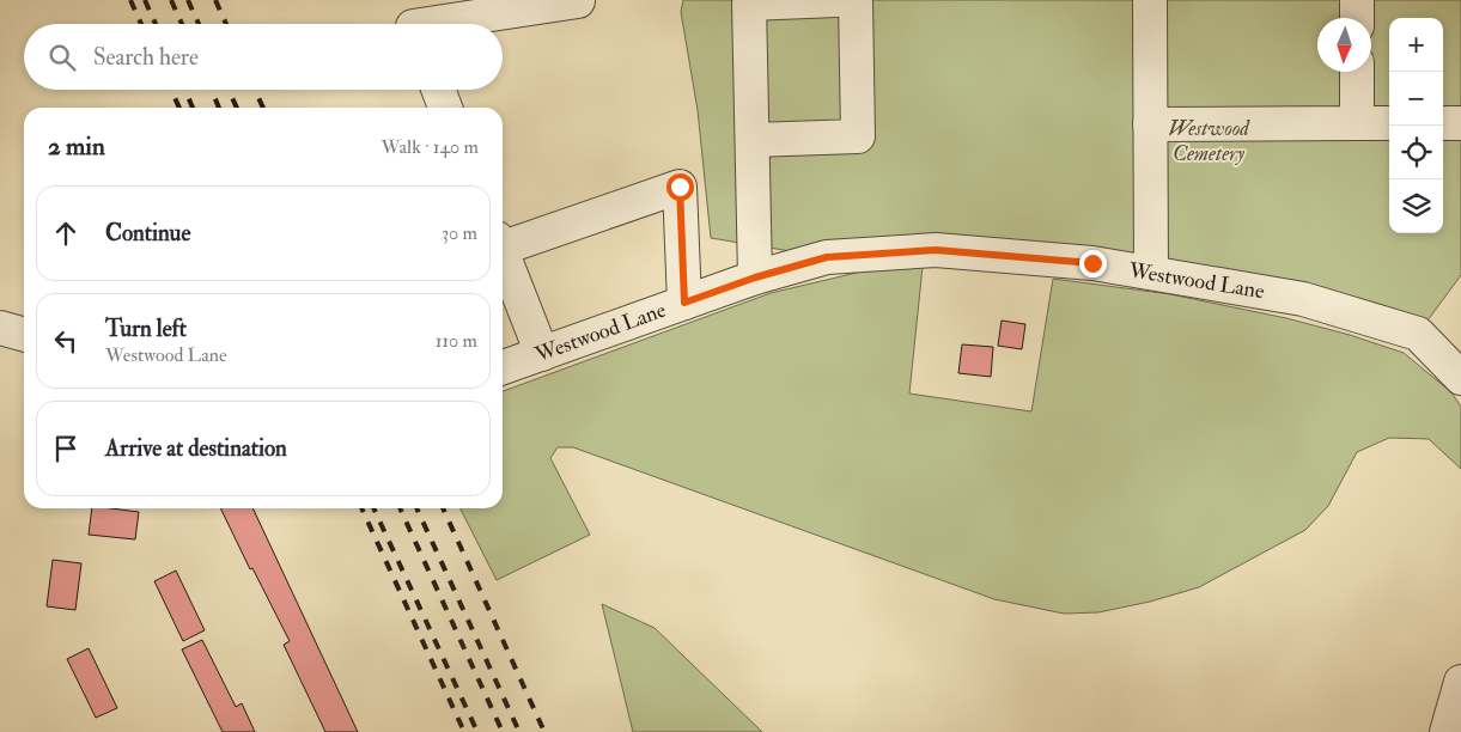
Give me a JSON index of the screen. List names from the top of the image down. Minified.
{"streets":{"street":["Westwood Lane"]},"parks":["Westwood Cemetery"],"north":"bottom","page":{"map_buttons":["+","−"],"search":"Search here","heading":["2 min","Walk · 140 m"],"list":[["Continue","30 m"],["Turn left","Westwood Lane","110 m"],"Arrive at destination"]}}
